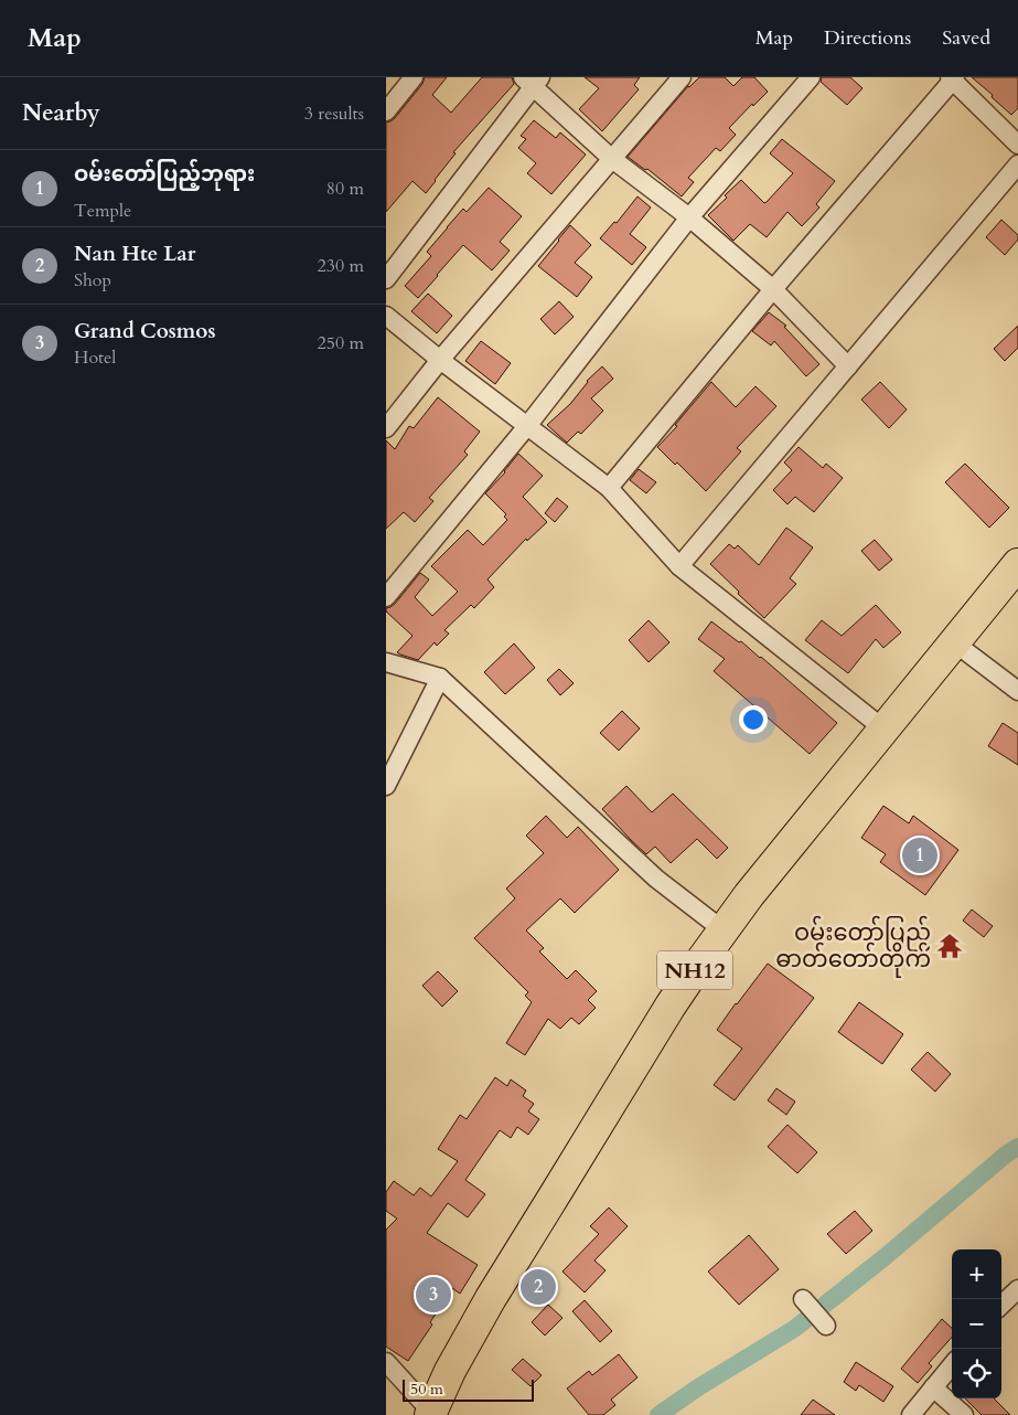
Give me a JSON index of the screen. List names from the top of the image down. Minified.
{"streets":{"highway":["NH12"]},"places":{"temple":["ဝမ်းတော်ပြည့် ဓာတ်တော်တိုက်"]},"scale_bar":"50 m","page":{"header":"Map","nav":["Map","Directions","Saved"],"heading":["Nearby","3 results"],"list":[{"mark":"1","name":"ဝမ်းတော်ပြည့်ဘုရား","note":"Temple","value":"80 m"},{"mark":"2","name":"Nan Hte Lar","note":"Shop","value":"230 m"},{"mark":"3","name":"Grand Cosmos","note":"Hotel","value":"250 m"}],"pins":["1","2","3"],"map_buttons":["+","−"],"scale":"50 m"}}
